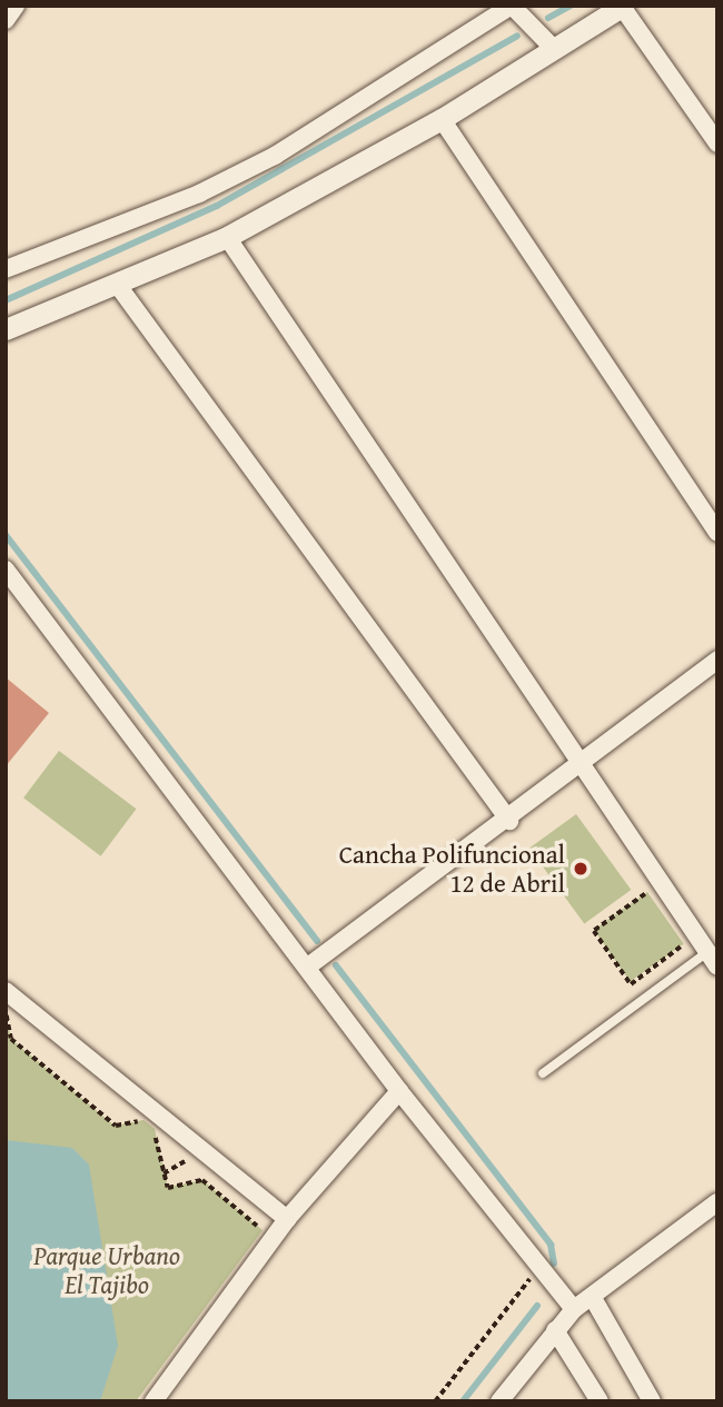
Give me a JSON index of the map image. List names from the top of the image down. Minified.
{"parks":["Parque Urbano El Tajibo"],"places":["Cancha Polifuncional 12 de Abril"]}
